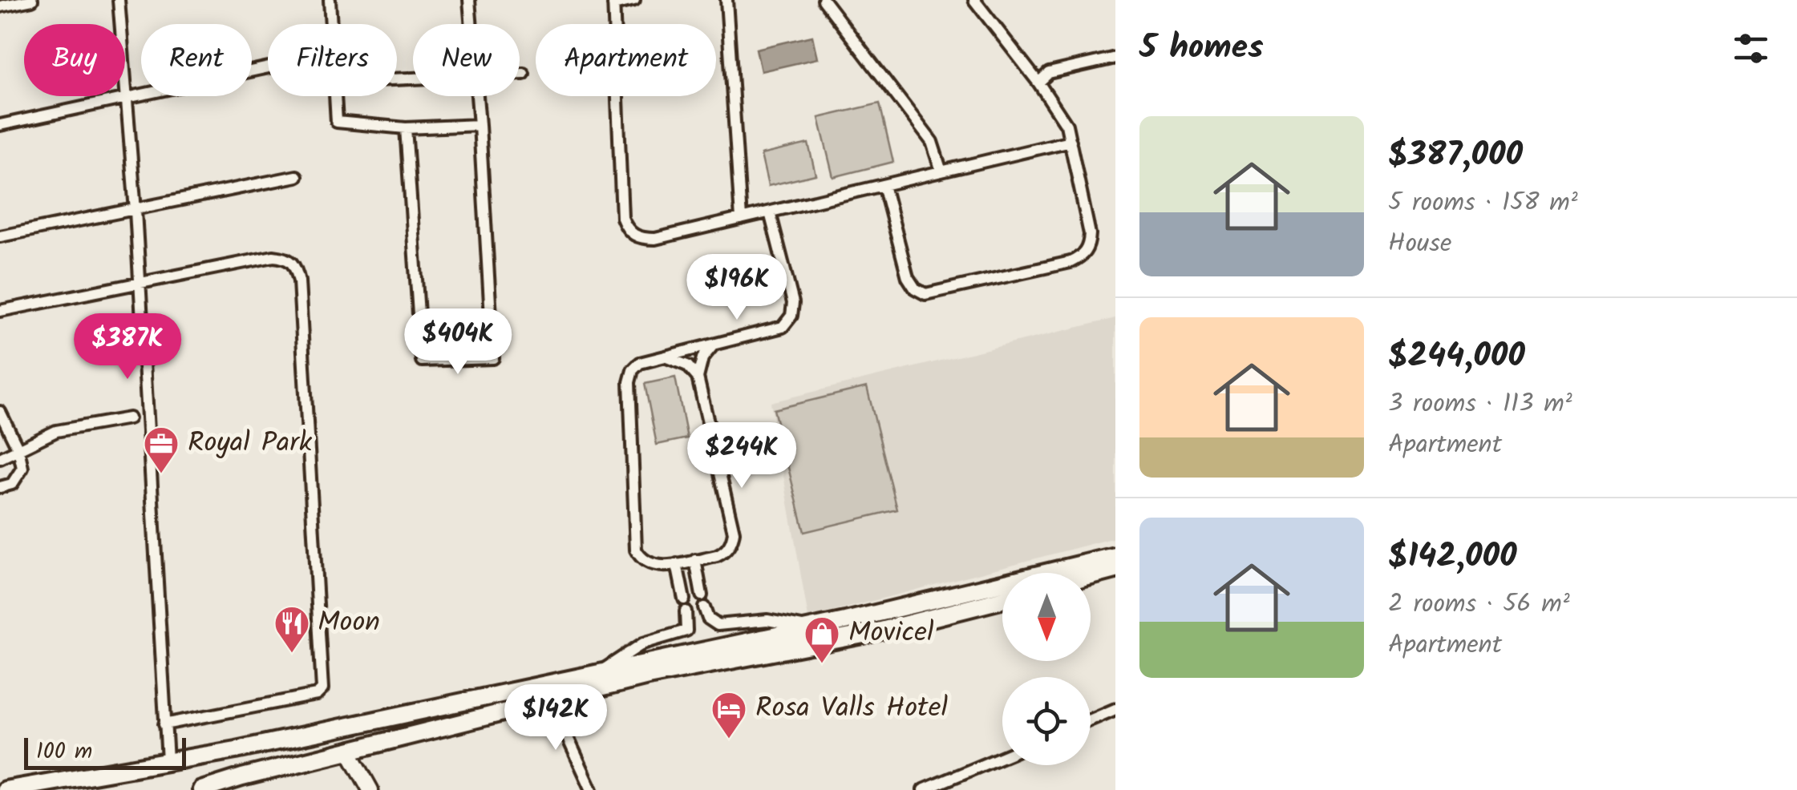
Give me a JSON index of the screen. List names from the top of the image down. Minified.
{"places":{"office":["Royal Park"],"restaurant":["Moon"],"shop":["Movicel"],"hotel":["Rosa Valls Hotel"]},"scale_bar":"100 m","north":"bottom","page":{"heading":"5 homes","chip":["Buy","Rent","Filters","New","Apartment"],"list":[{"name":"$387,000","note":"5 rooms · 158 m² · House"},{"name":"$244,000","note":"3 rooms · 113 m² · Apartment"},{"name":"$142,000","note":"2 rooms · 56 m² · Apartment"}],"price":["$196K","$404K","$387K","$244K","$142K"],"scale":"100 m"}}
